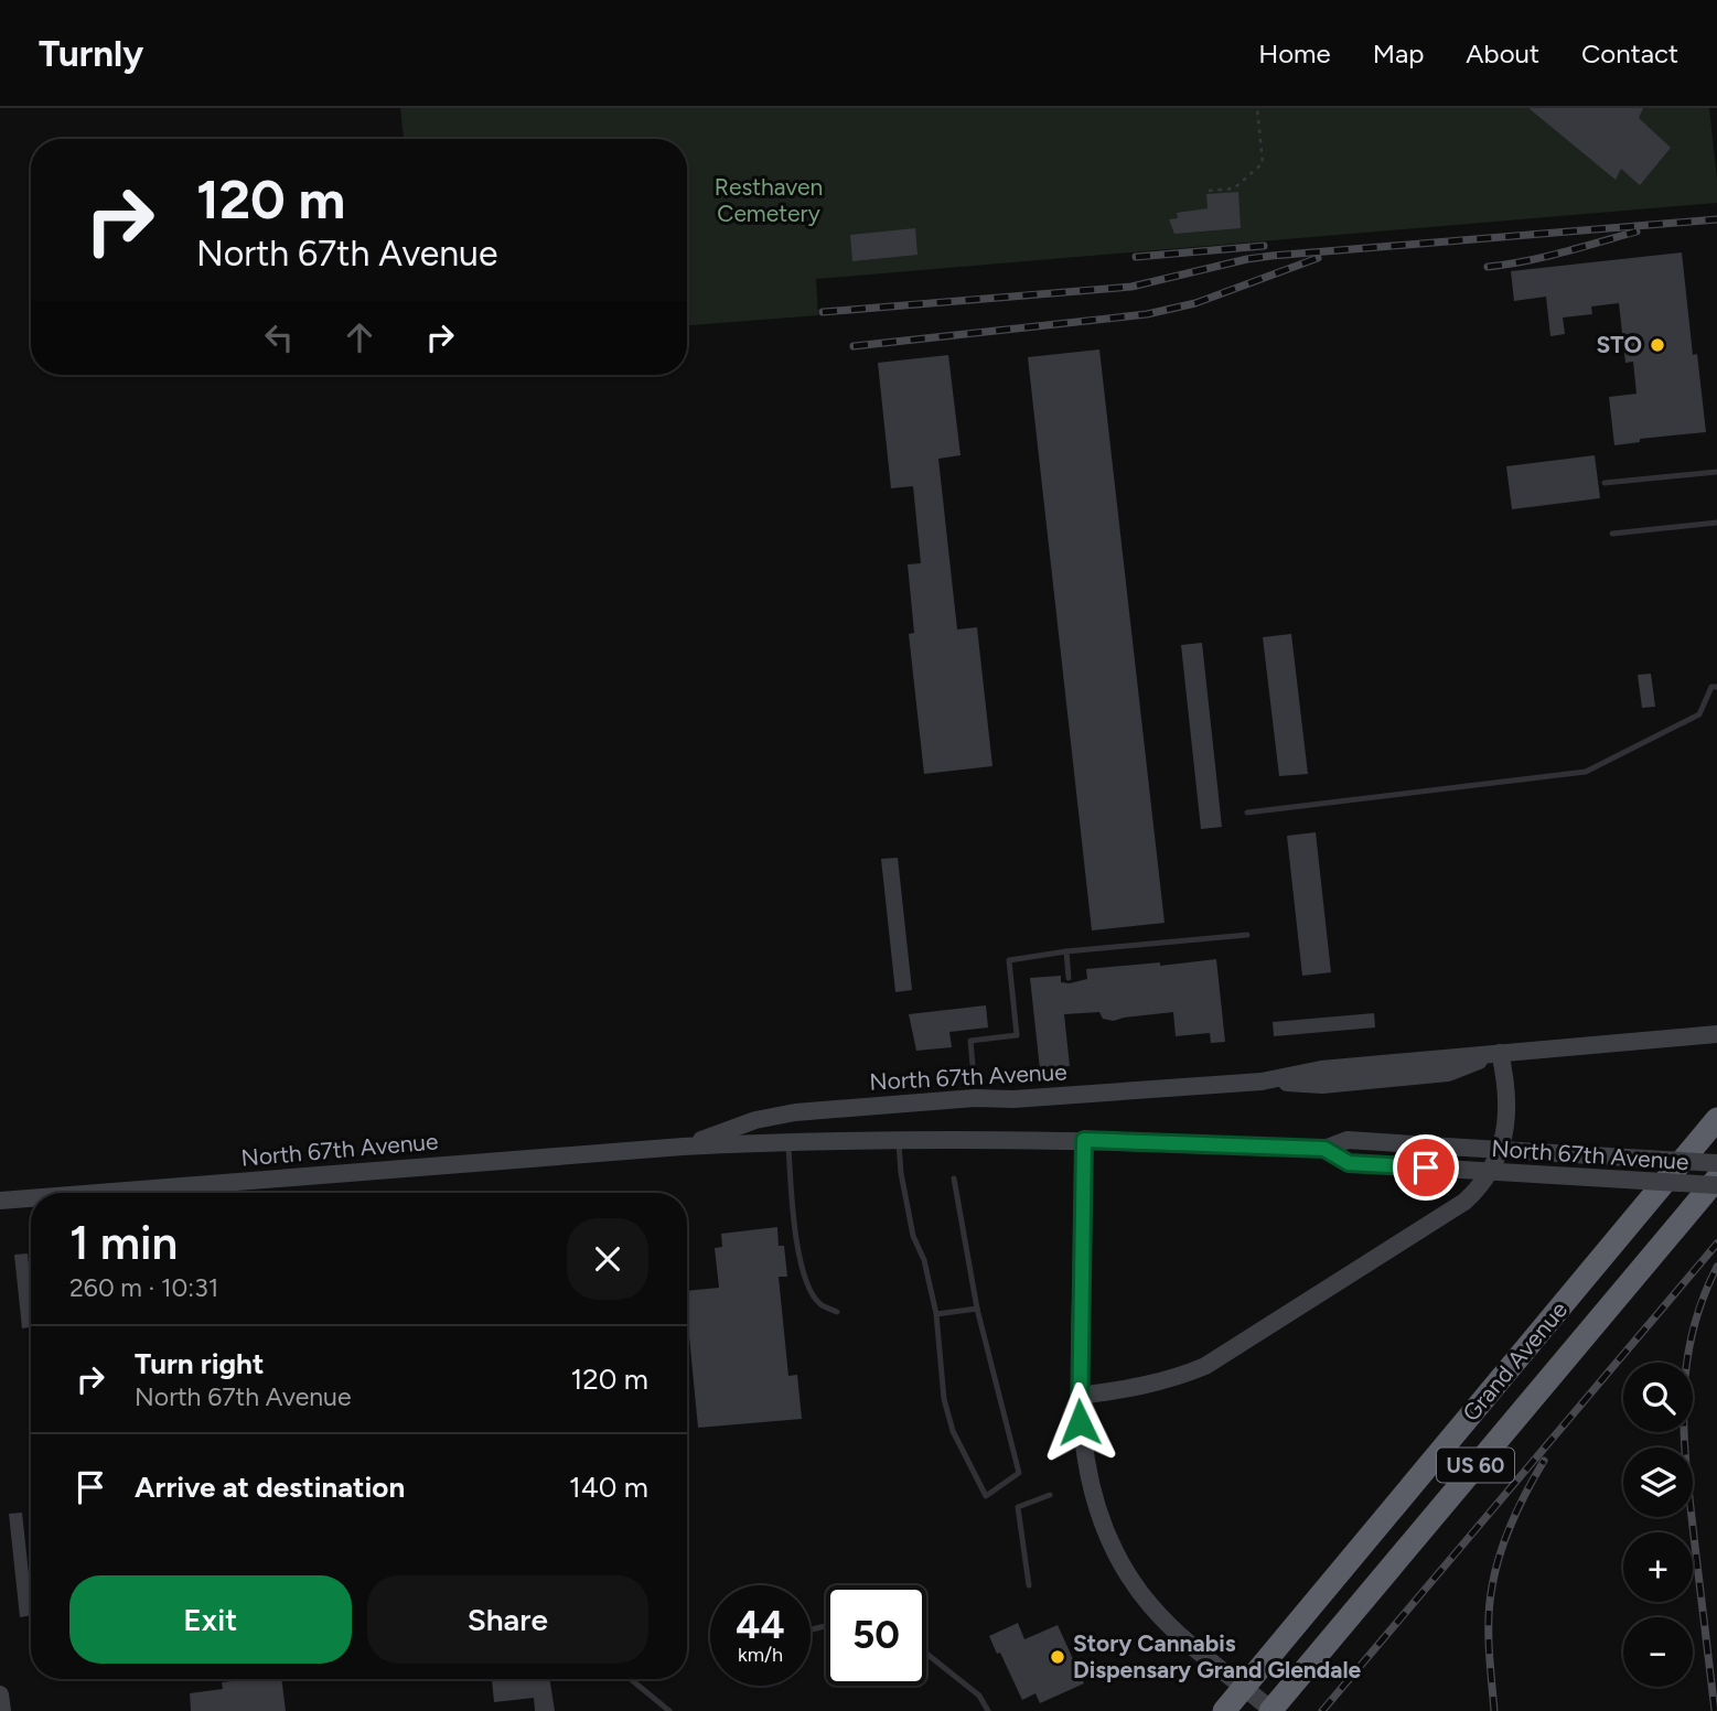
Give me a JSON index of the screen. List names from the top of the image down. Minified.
{"streets":{"highway":["Grand Avenue","US 60"],"main road":["North 67th Avenue"]},"crossings":[["North 67th Avenue","Grand Avenue"]],"parks":["Resthaven Cemetery"],"places":["STO","Story Cannabis Dispensary Grand Glendale"],"page":{"header":"Turnly","nav":["Home","Map","About","Contact"],"turn":["120 m","North 67th Avenue"],"heading":["1 min","260 m · 10:31"],"list":[{"name":"Turn right","note":"North 67th Avenue","value":"120 m"},{"name":"Arrive at destination","value":"140 m"}],"map_buttons":["+","−"],"buttons":["Exit","Share"],"speed":"44 km/h","limit":"50"}}
